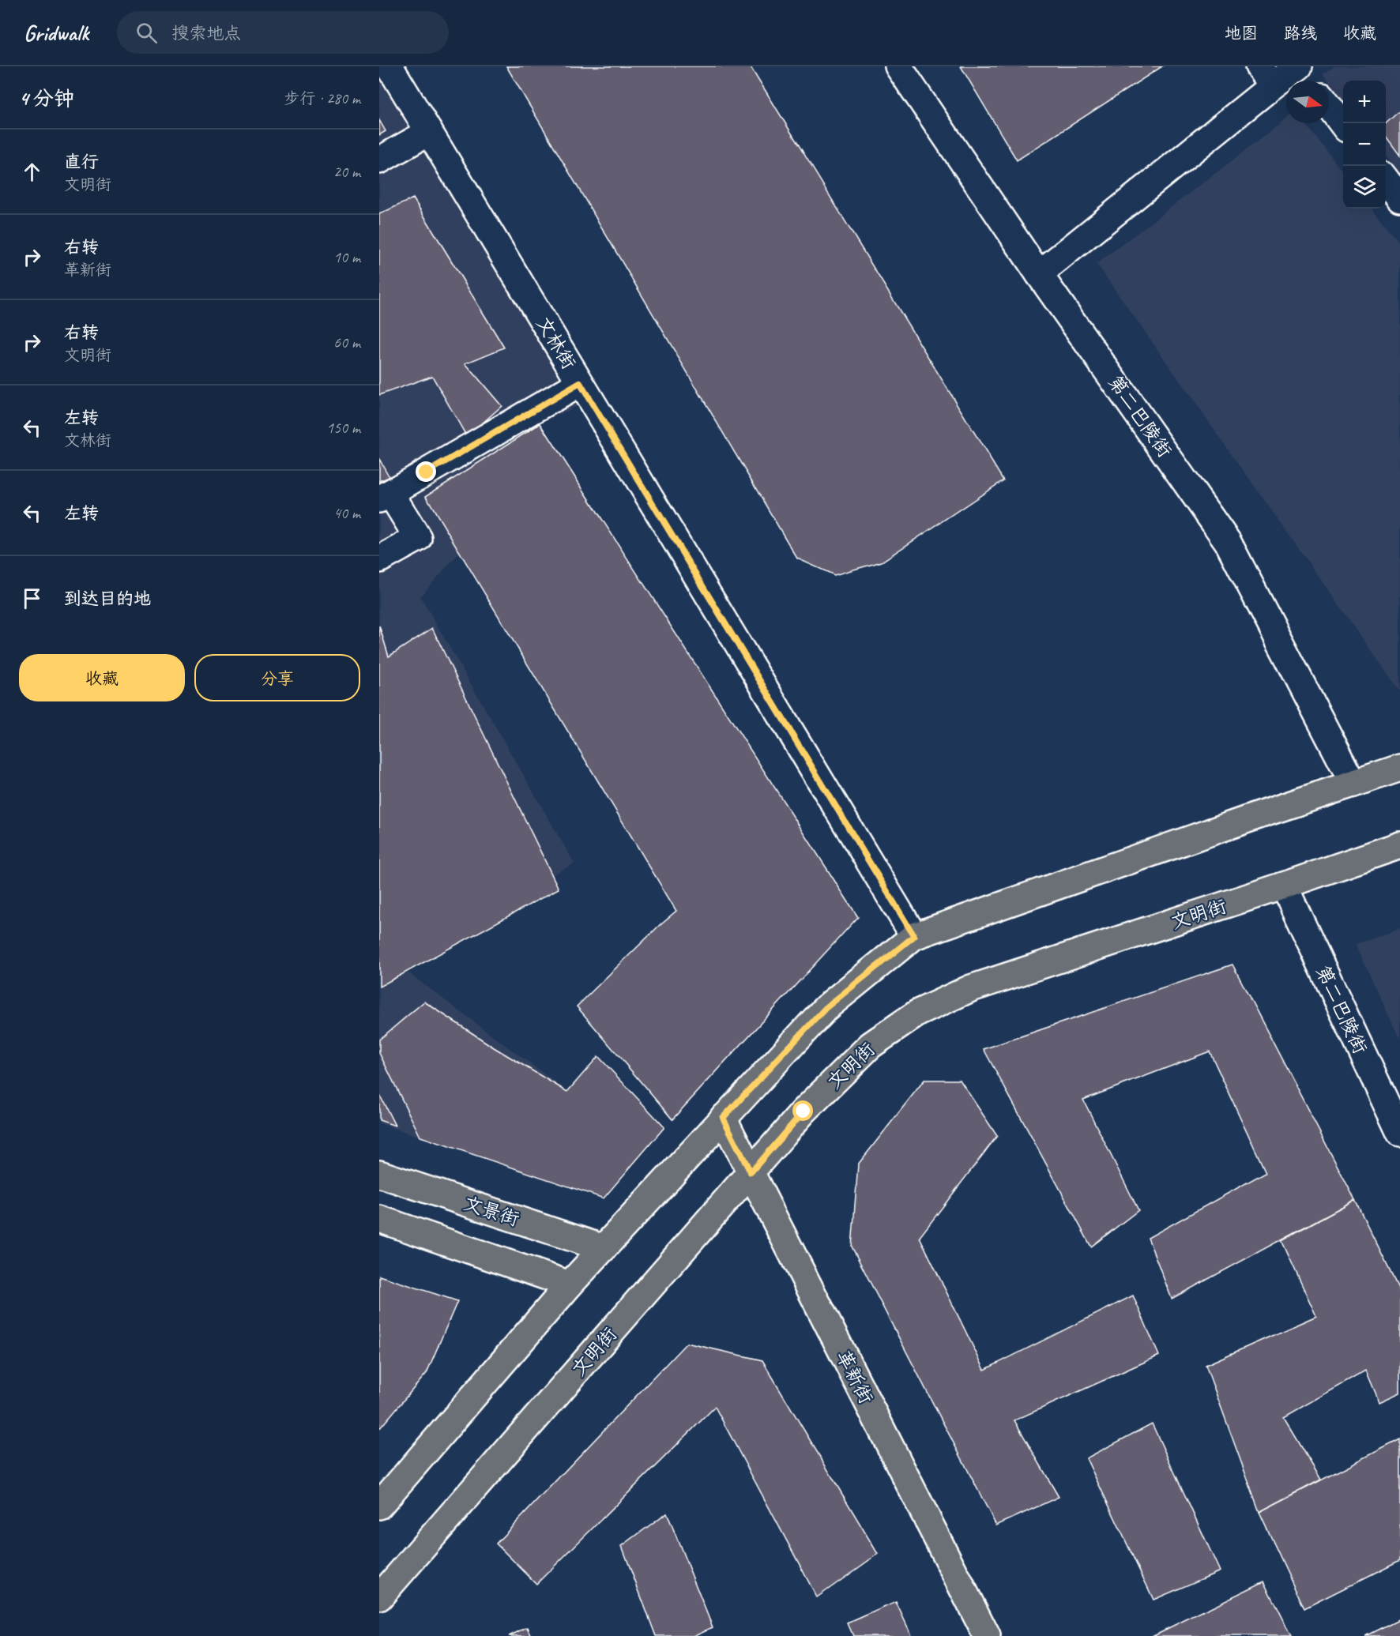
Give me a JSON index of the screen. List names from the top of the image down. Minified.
{"streets":{"main road":["文明街","文景街","革新街"],"street":["文林街","第二巴陵街"]},"crossings":[["第二巴陵街","文明街"],["文明街","革新街"]],"north":"right","page":{"header":"Gridwalk","search":"搜索地点","nav":["地图","路线","收藏"],"heading":["4 分钟","步行 · 280 m"],"map_buttons":["+","−"],"list":[["直行","文明街","20 m"],["右转","革新街","10 m"],["右转","文明街","60 m"],["左转","文林街","150 m"],["左转","40 m"],"到达目的地"],"buttons":["收藏","分享"]}}
